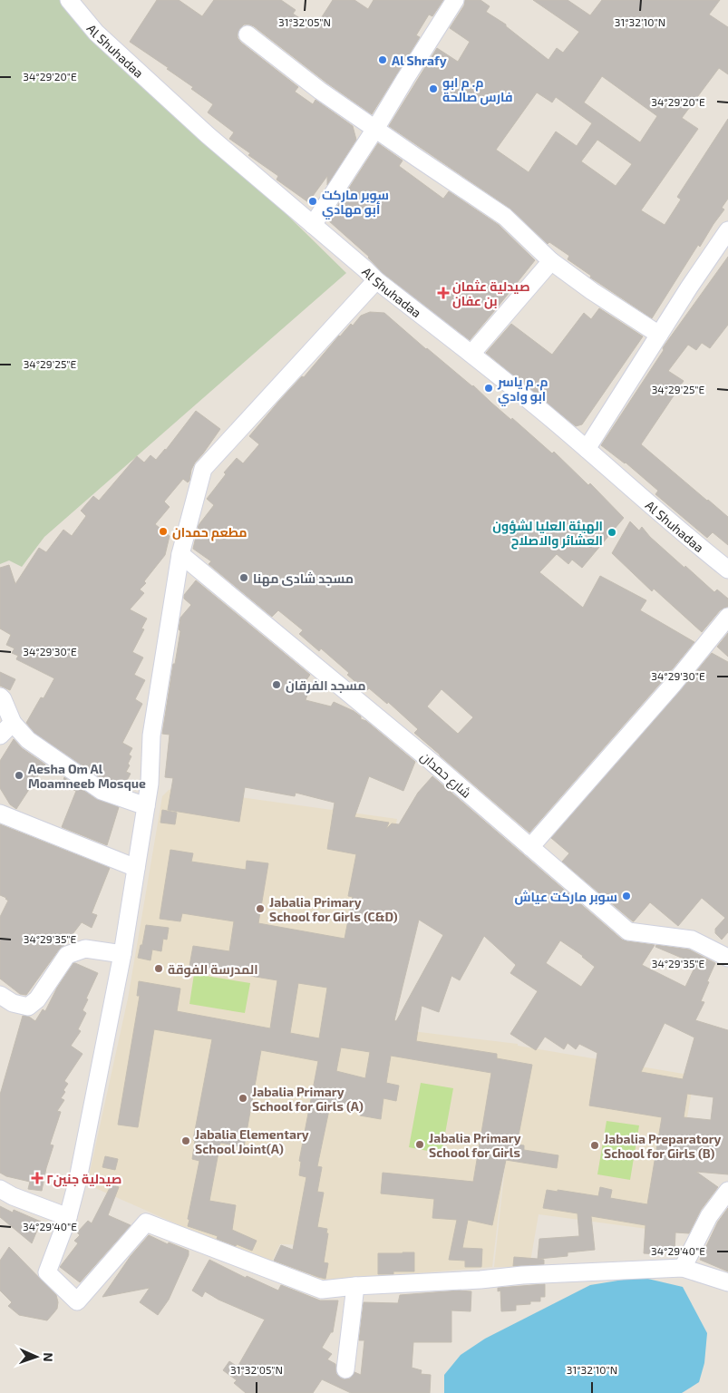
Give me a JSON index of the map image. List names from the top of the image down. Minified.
{"streets":{"street":["Al Shuhadaa","شارع حمدان"]},"places":{"other":["Al Shrafy","م. م ابو فارس صالحة","سوبر ماركت أبو مهادي","م. م ياسر ابو وادي","مطعم حمدان","الهيئة العليا لشؤون العشائر والاصلاح","مسجد شادى مهنا","مسجد الفرقان","Aesha Om Al Moamneeb Mosque","سوبر ماركت عياش","Jabalia Primary School for Girls (C&D)","المدرسة الفوقة","Jabalia Primary School for Girls (A)","Jabalia Elementary School Joint(A)","Jabalia Primary School for Girls","Jabalia Preparatory School for Girls (B)"],"health":["صيدلية عثمان بن عفان","صيدلية جنين٢"]},"north":"right","coordinates":["31°32'05\"N","31°32'10\"N","34°29'20\"E","34°29'25\"E","34°29'30\"E","34°29'35\"E","34°29'40\"E"]}
